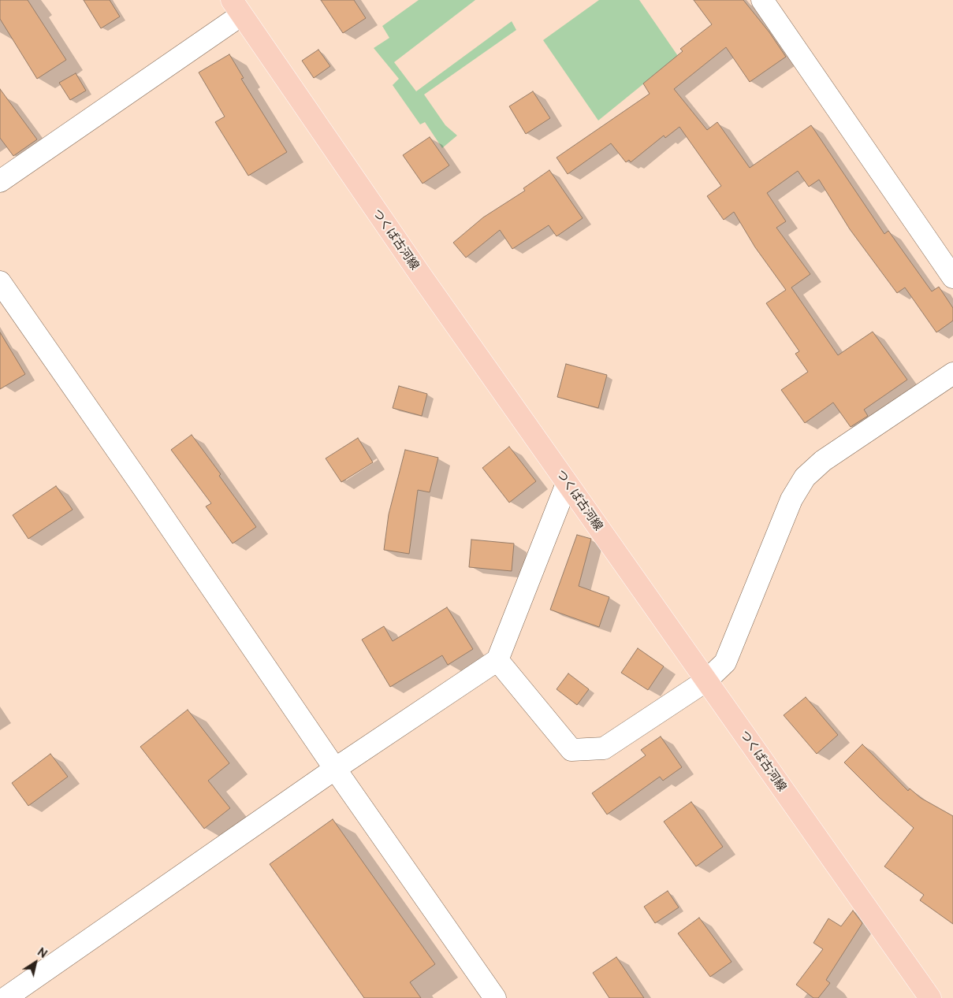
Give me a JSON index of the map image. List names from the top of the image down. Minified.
{"streets":{"main road":["つくば古河線"]},"north":"top right"}
